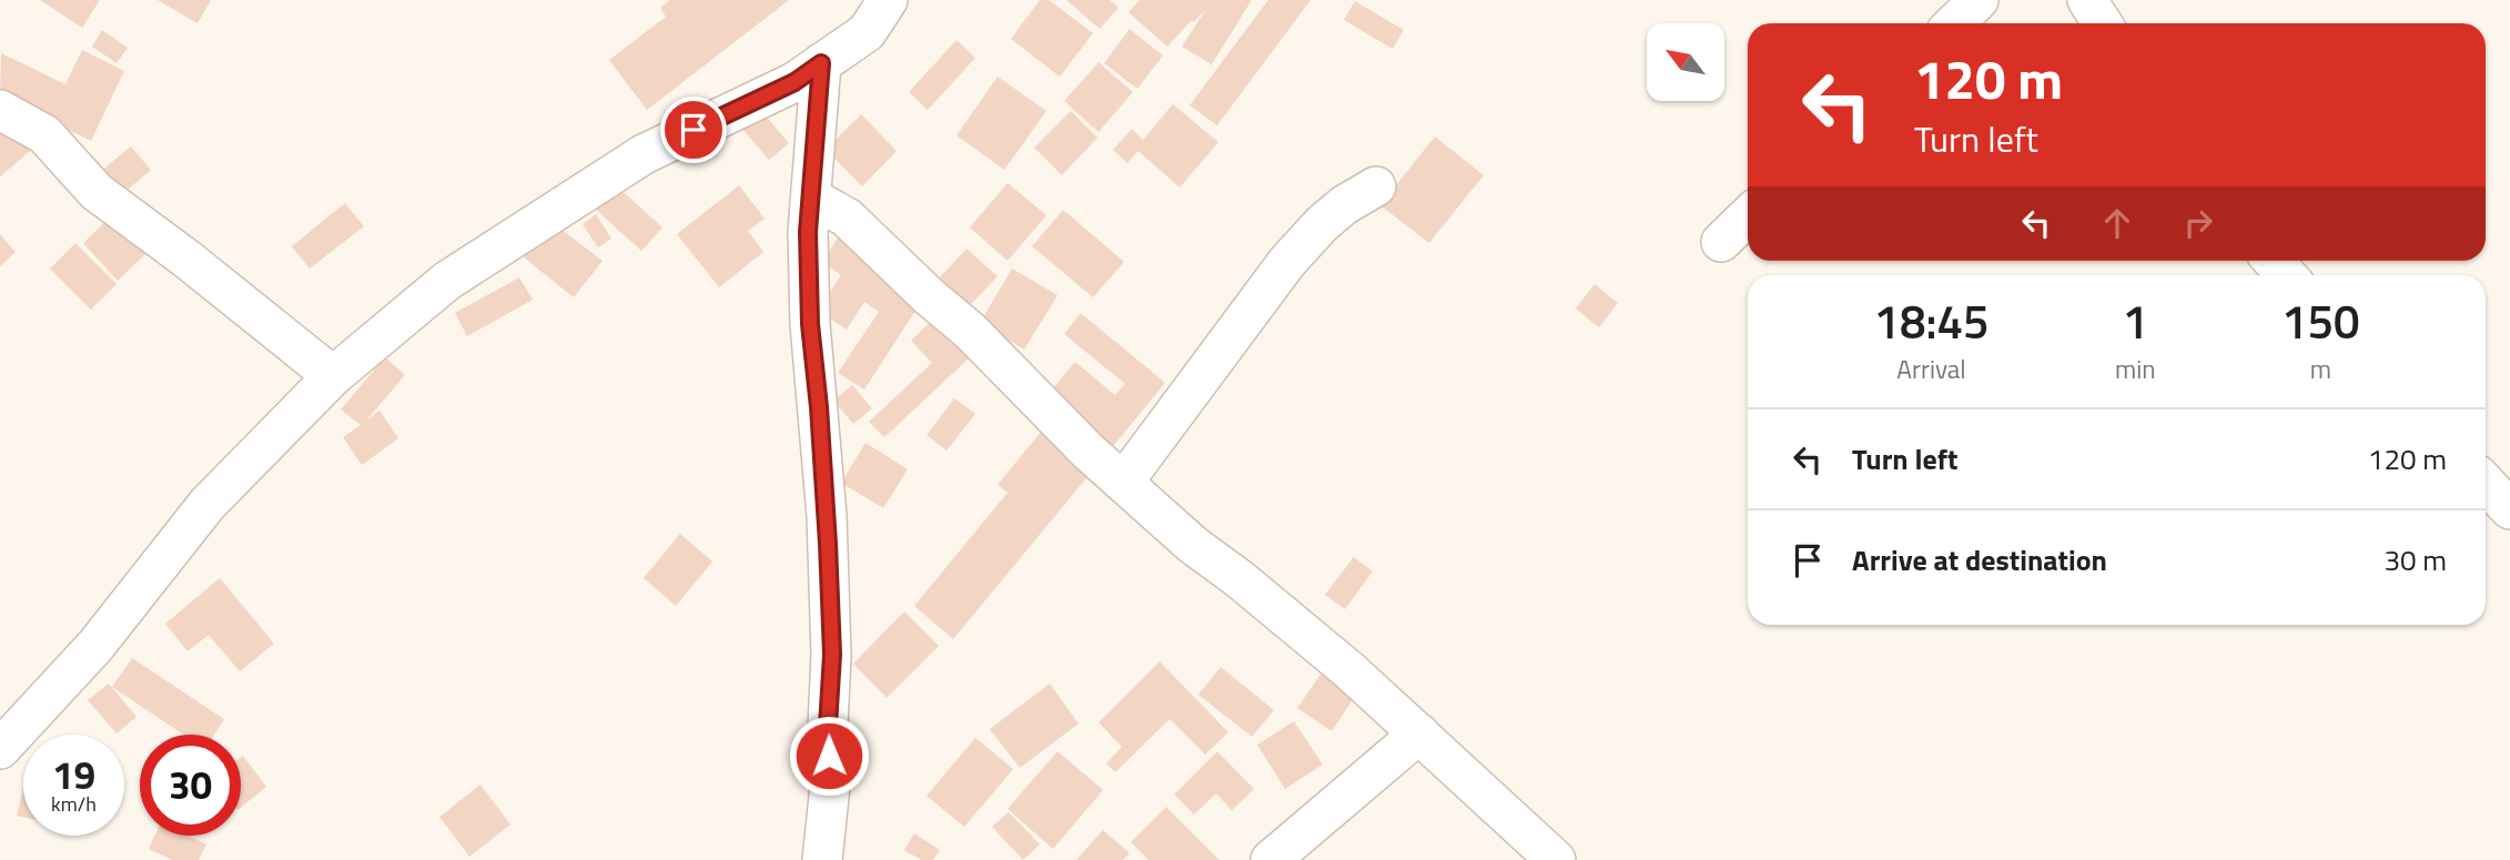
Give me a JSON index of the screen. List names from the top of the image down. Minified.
{"north":"top left","page":{"turn":["120 m","Turn left"],"eta":["18:45","Arrival","1","min","150","m"],"list":[{"name":"Turn left","value":"120 m"},{"name":"Arrive at destination","value":"30 m"}],"speed":"19 km/h","limit":"30"}}
